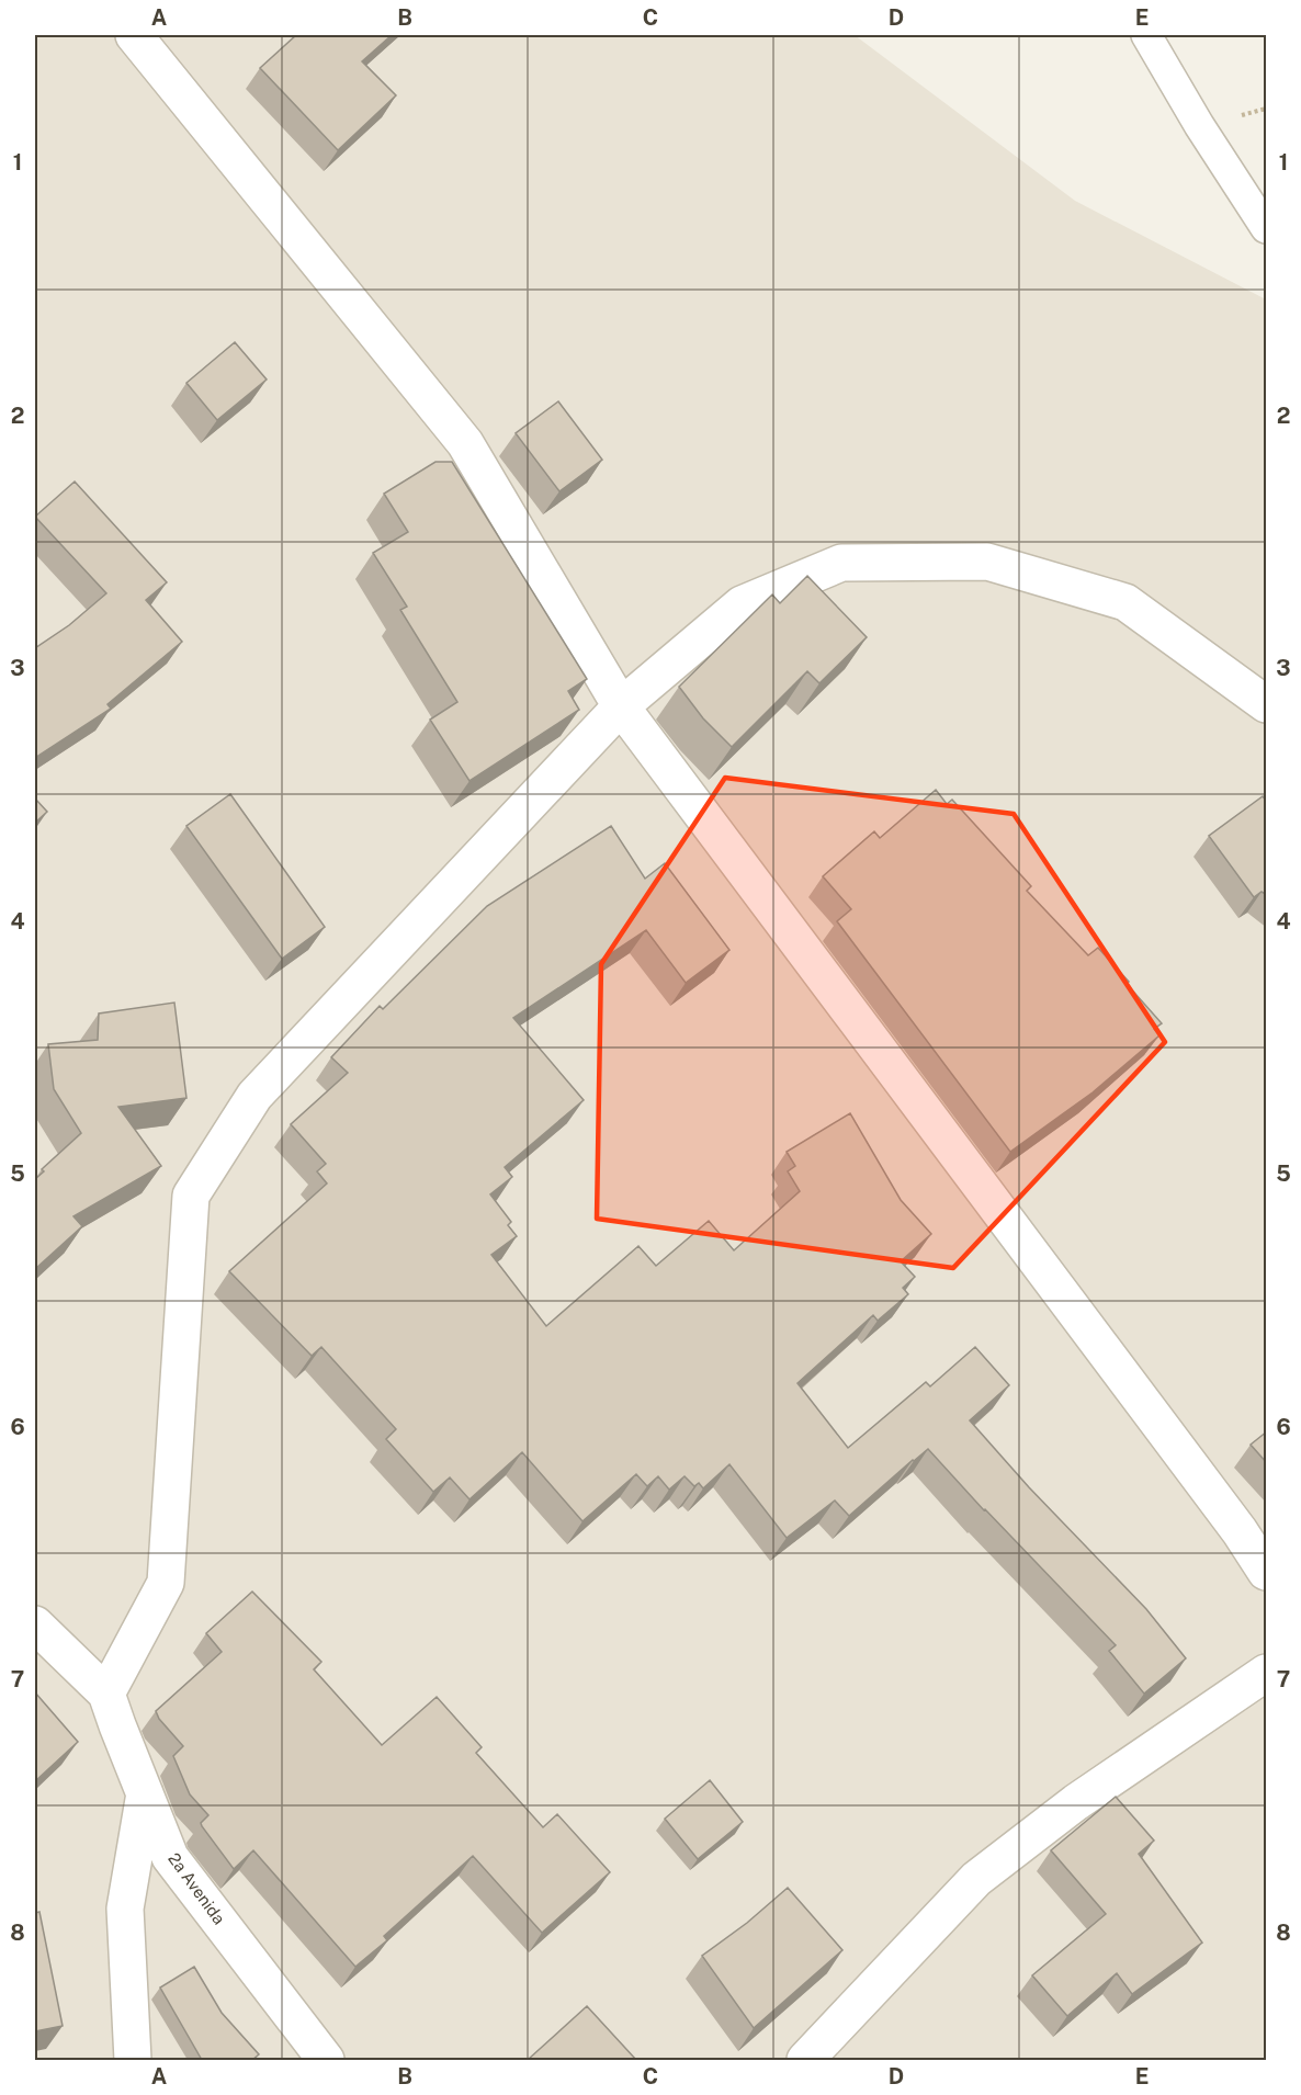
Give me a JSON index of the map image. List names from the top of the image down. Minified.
{"streets":{"street":["2a Avenida"]},"grid":{"columns":["A","B","C","D","E"],"rows":["1","2","3","4","5","6","7","8"]}}
